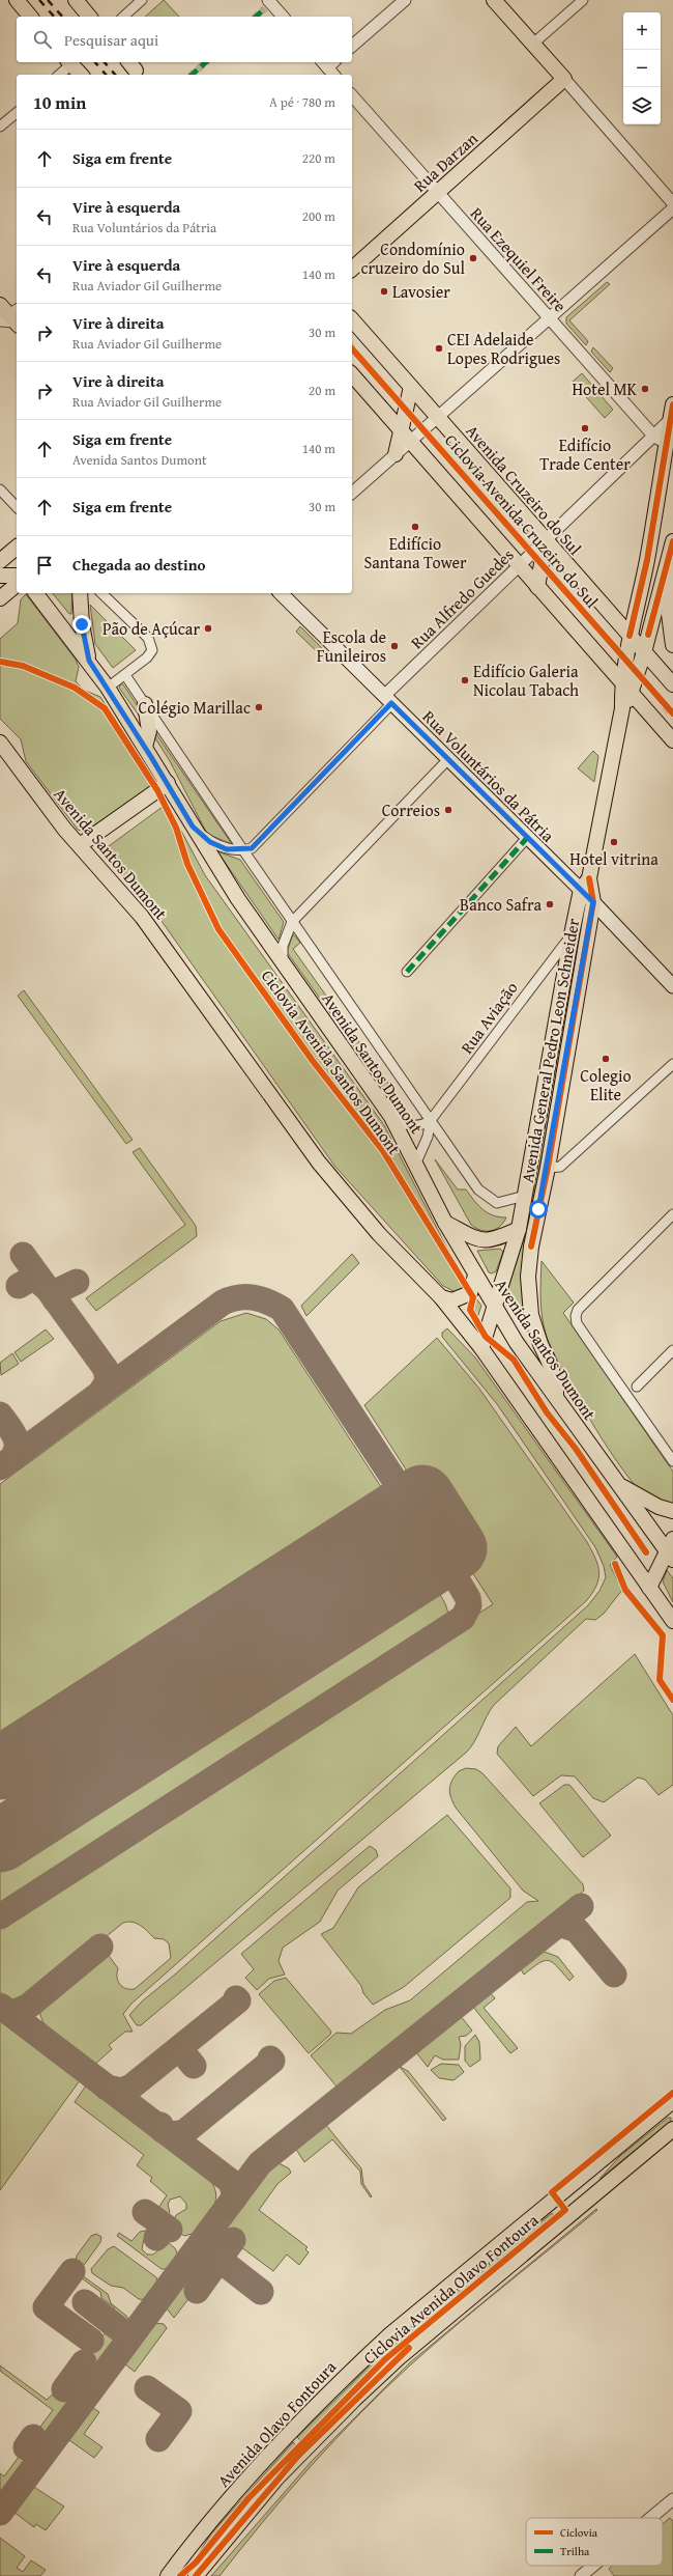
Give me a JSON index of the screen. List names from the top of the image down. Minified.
{"streets":{"main road":["Rua Darzan","Avenida Cruzeiro do Sul","Rua Voluntários da Pátria","Avenida Santos Dumont","Avenida General Pedro Leon Schneider","Avenida Olavo Fontoura"],"street":["Rua Ezequiel Freire","Rua Alfredo Guedes","Rua Aviação"],"cycle path":["Ciclovia Avenida Cruzeiro do Sul","Ciclovia Avenida Santos Dumont","Ciclovia Avenida Olavo Fontoura"]},"crossings":[["Rua Darzan","Rua Ezequiel Freire"],["Rua Ezequiel Freire","Rua Alfredo Guedes"],["Avenida Cruzeiro do Sul","Rua Alfredo Guedes"],["Rua Alfredo Guedes","Rua Voluntários da Pátria"],["Rua Voluntários da Pátria","Avenida General Pedro Leon Schneider"],["Avenida Santos Dumont","Rua Aviação"],["Avenida Santos Dumont","Avenida General Pedro Leon Schneider"],["Rua Aviação","Avenida General Pedro Leon Schneider"]],"places":["Condomínio cruzeiro do Sul","Lavosier","CEI Adelaide Lopes Rodrigues","Hotel MK","Edifício Trade Center","Edifício Santana Tower","Pão de Açúcar","Escola de Funileiros","Edifício Galeria Nicolau Tabach","Colégio Marillac","Correios","Hotel vitrina","Banco Safra","Colegio Elite"],"legend":["Ciclovia","Trilha"],"page":{"map_buttons":["+","−"],"search":"Pesquisar aqui","heading":["10 min","A pé · 780 m"],"list":[["Siga em frente","220 m"],["Vire à esquerda","Rua Voluntários da Pátria","200 m"],["Vire à esquerda","Rua Aviador Gil Guilherme","140 m"],["Vire à direita","Rua Aviador Gil Guilherme","30 m"],["Vire à direita","Rua Aviador Gil Guilherme","20 m"],["Siga em frente","Avenida Santos Dumont","140 m"],["Siga em frente","30 m"],"Chegada ao destino"]}}
